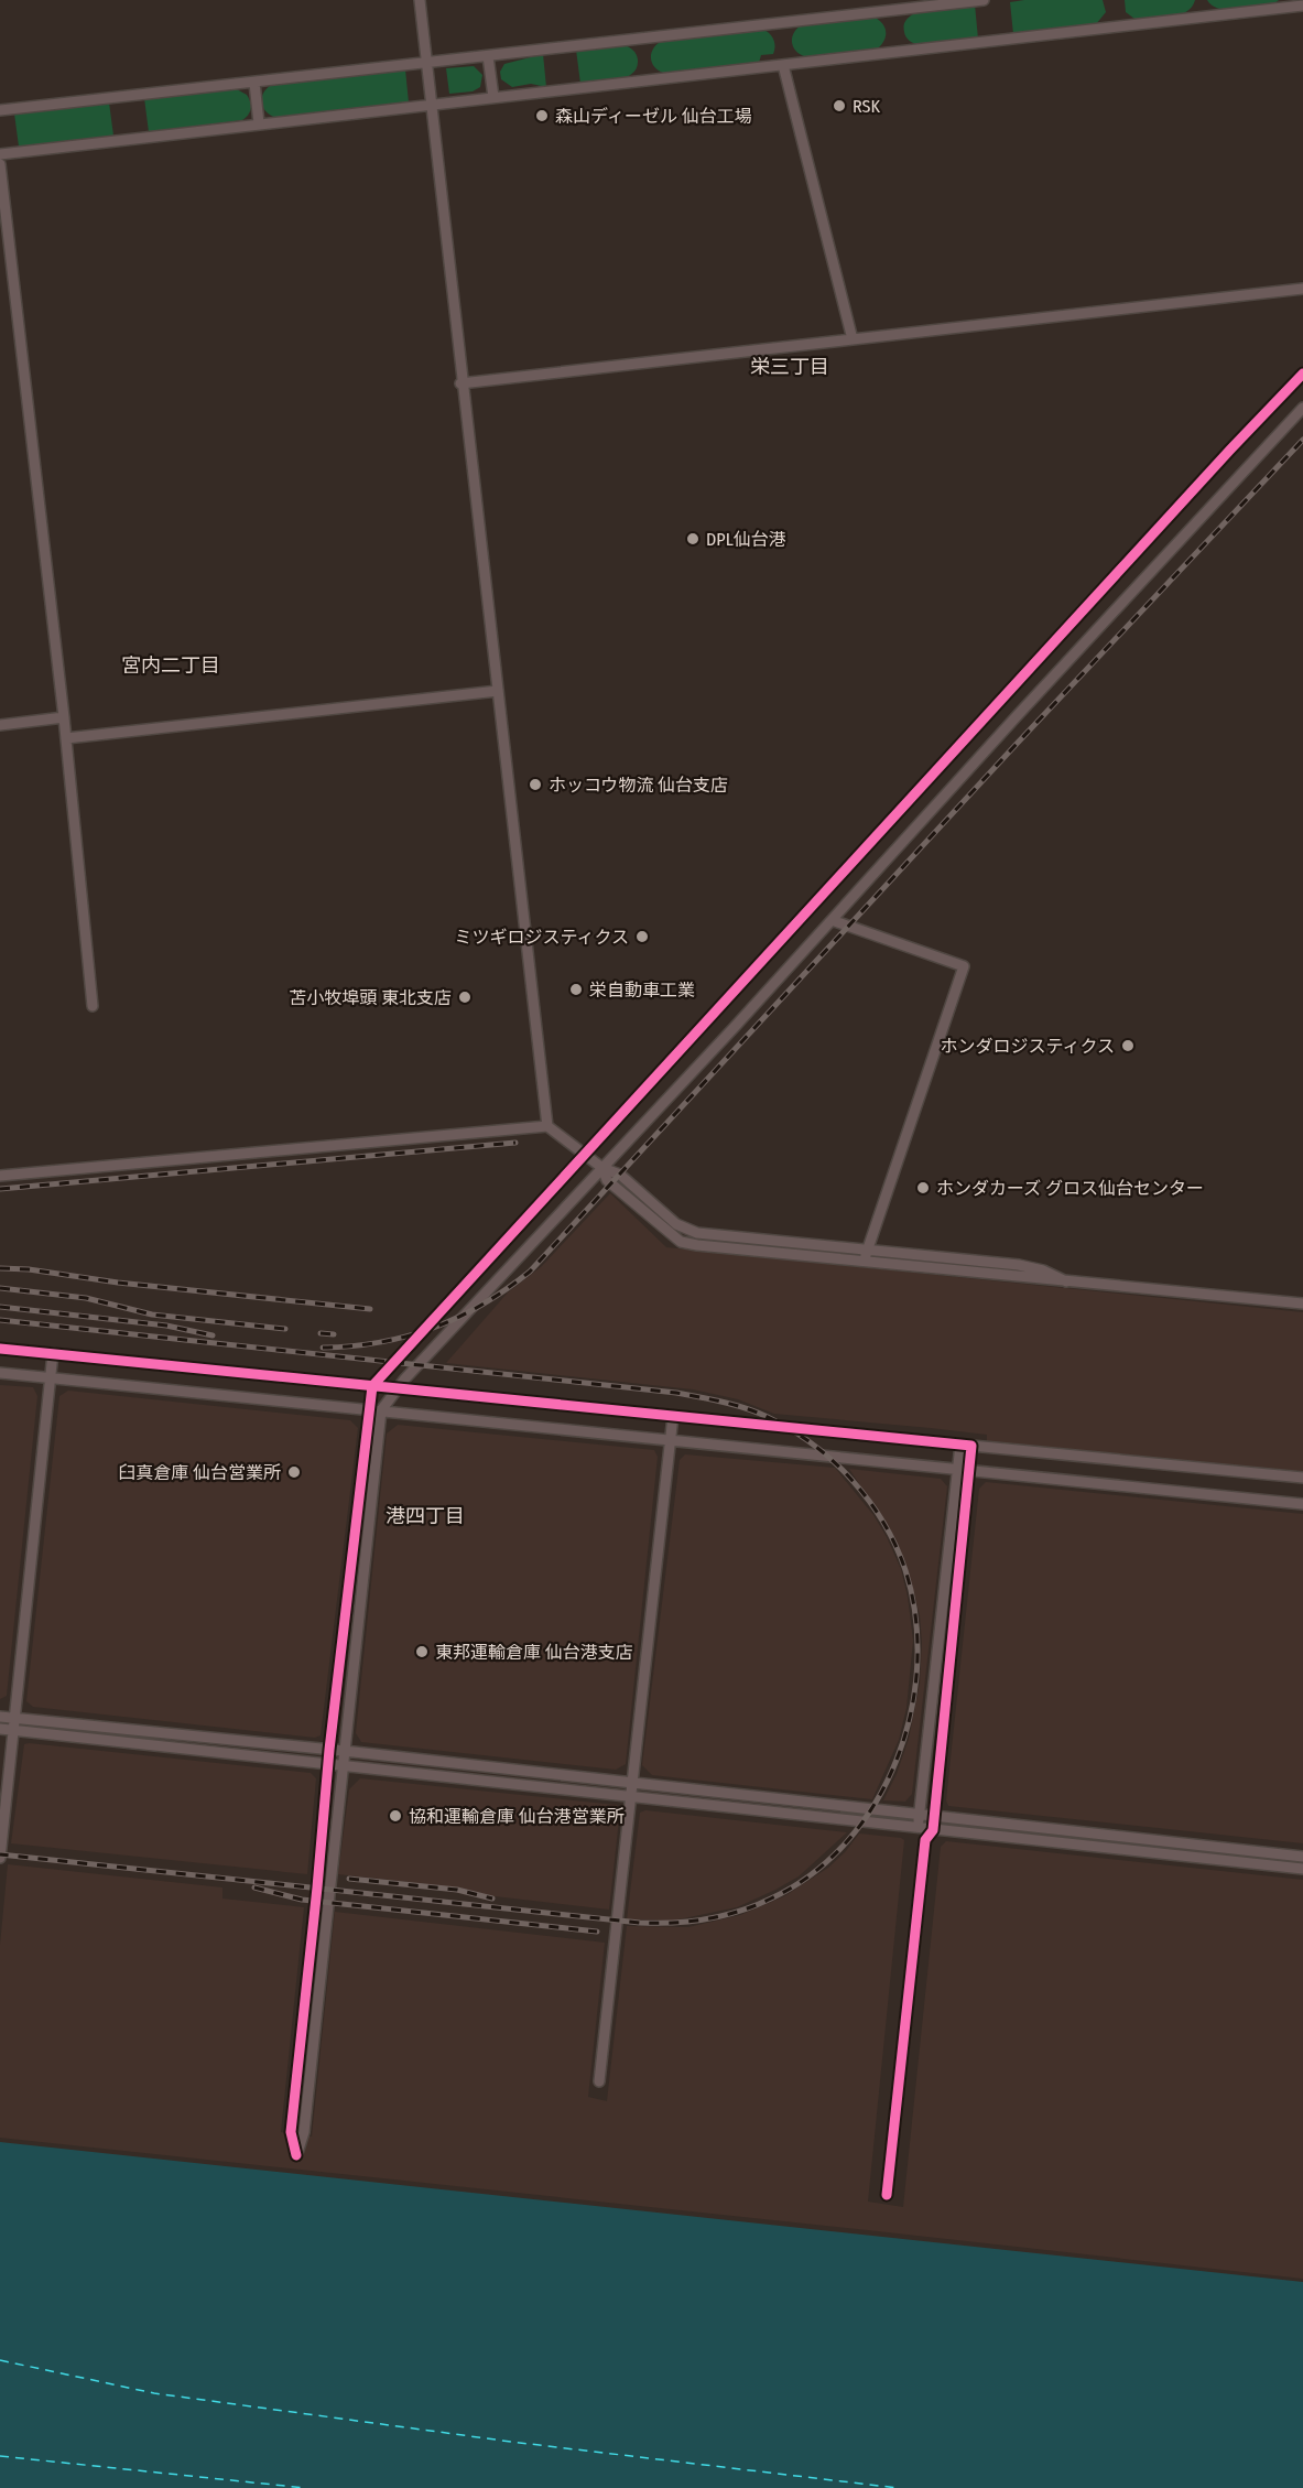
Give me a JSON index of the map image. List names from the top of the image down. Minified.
{"districts":["栄三丁目","宮内二丁目","港四丁目"],"places":["RSK","森山ディーゼル 仙台工場","DPL仙台港","ホッコウ物流 仙台支店","ミツギロジスティクス","栄自動車工業","苫小牧埠頭 東北支店","ホンダロジスティクス","ホンダカーズ グロス仙台センター","臼真倉庫 仙台営業所","東邦運輸倉庫 仙台港支店","協和運輸倉庫 仙台港営業所"]}
